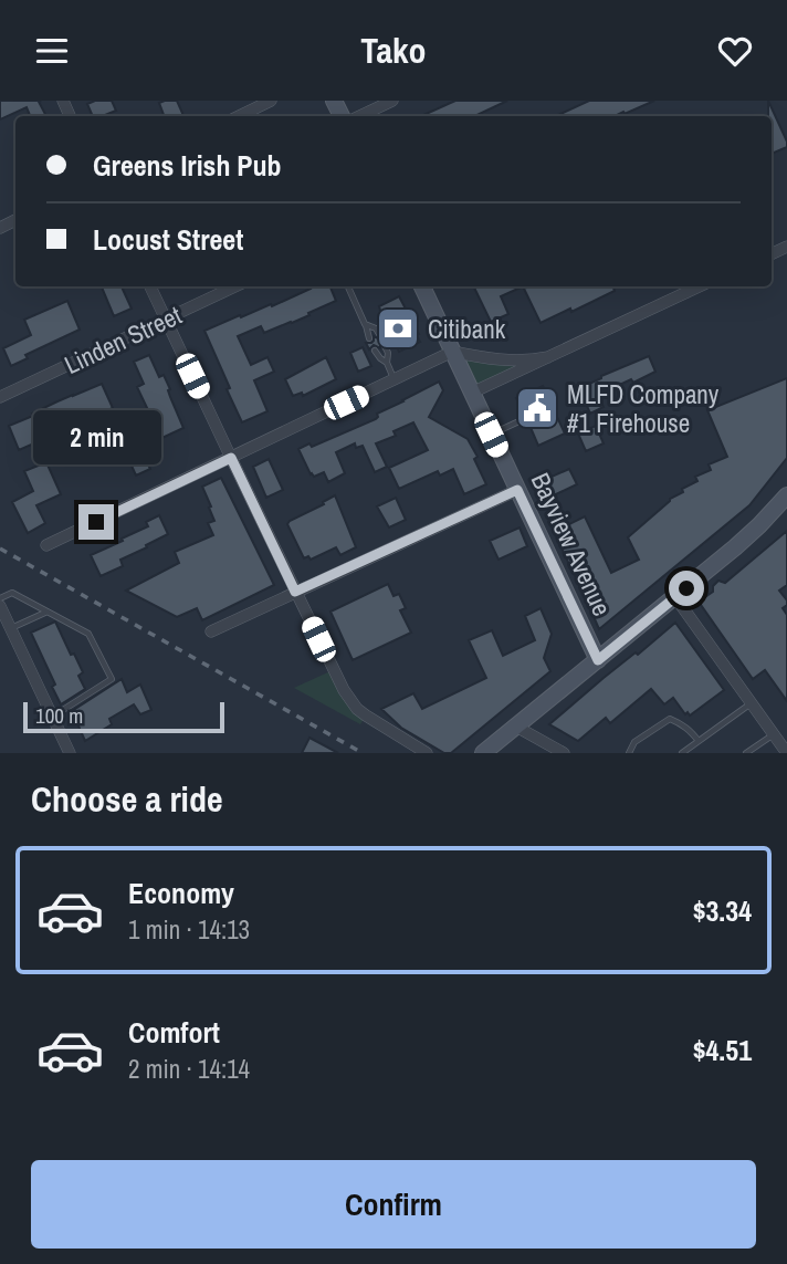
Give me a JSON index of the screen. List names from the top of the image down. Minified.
{"streets":{"street":["Linden Street","Bayview Avenue"]},"places":{"bank":["Citibank"],"public building":["MLFD Company #1 Firehouse"]},"scale_bar":"100 m","page":{"header":"Tako","banner":["Greens Irish Pub","Locust Street"],"bubble":"2 min","scale":"100 m","heading":"Choose a ride","list":[{"name":"Economy","note":"1 min · 14:13","value":"$3.34"},{"name":"Comfort","note":"2 min · 14:14","value":"$4.51"}],"buttons":"Confirm"}}
